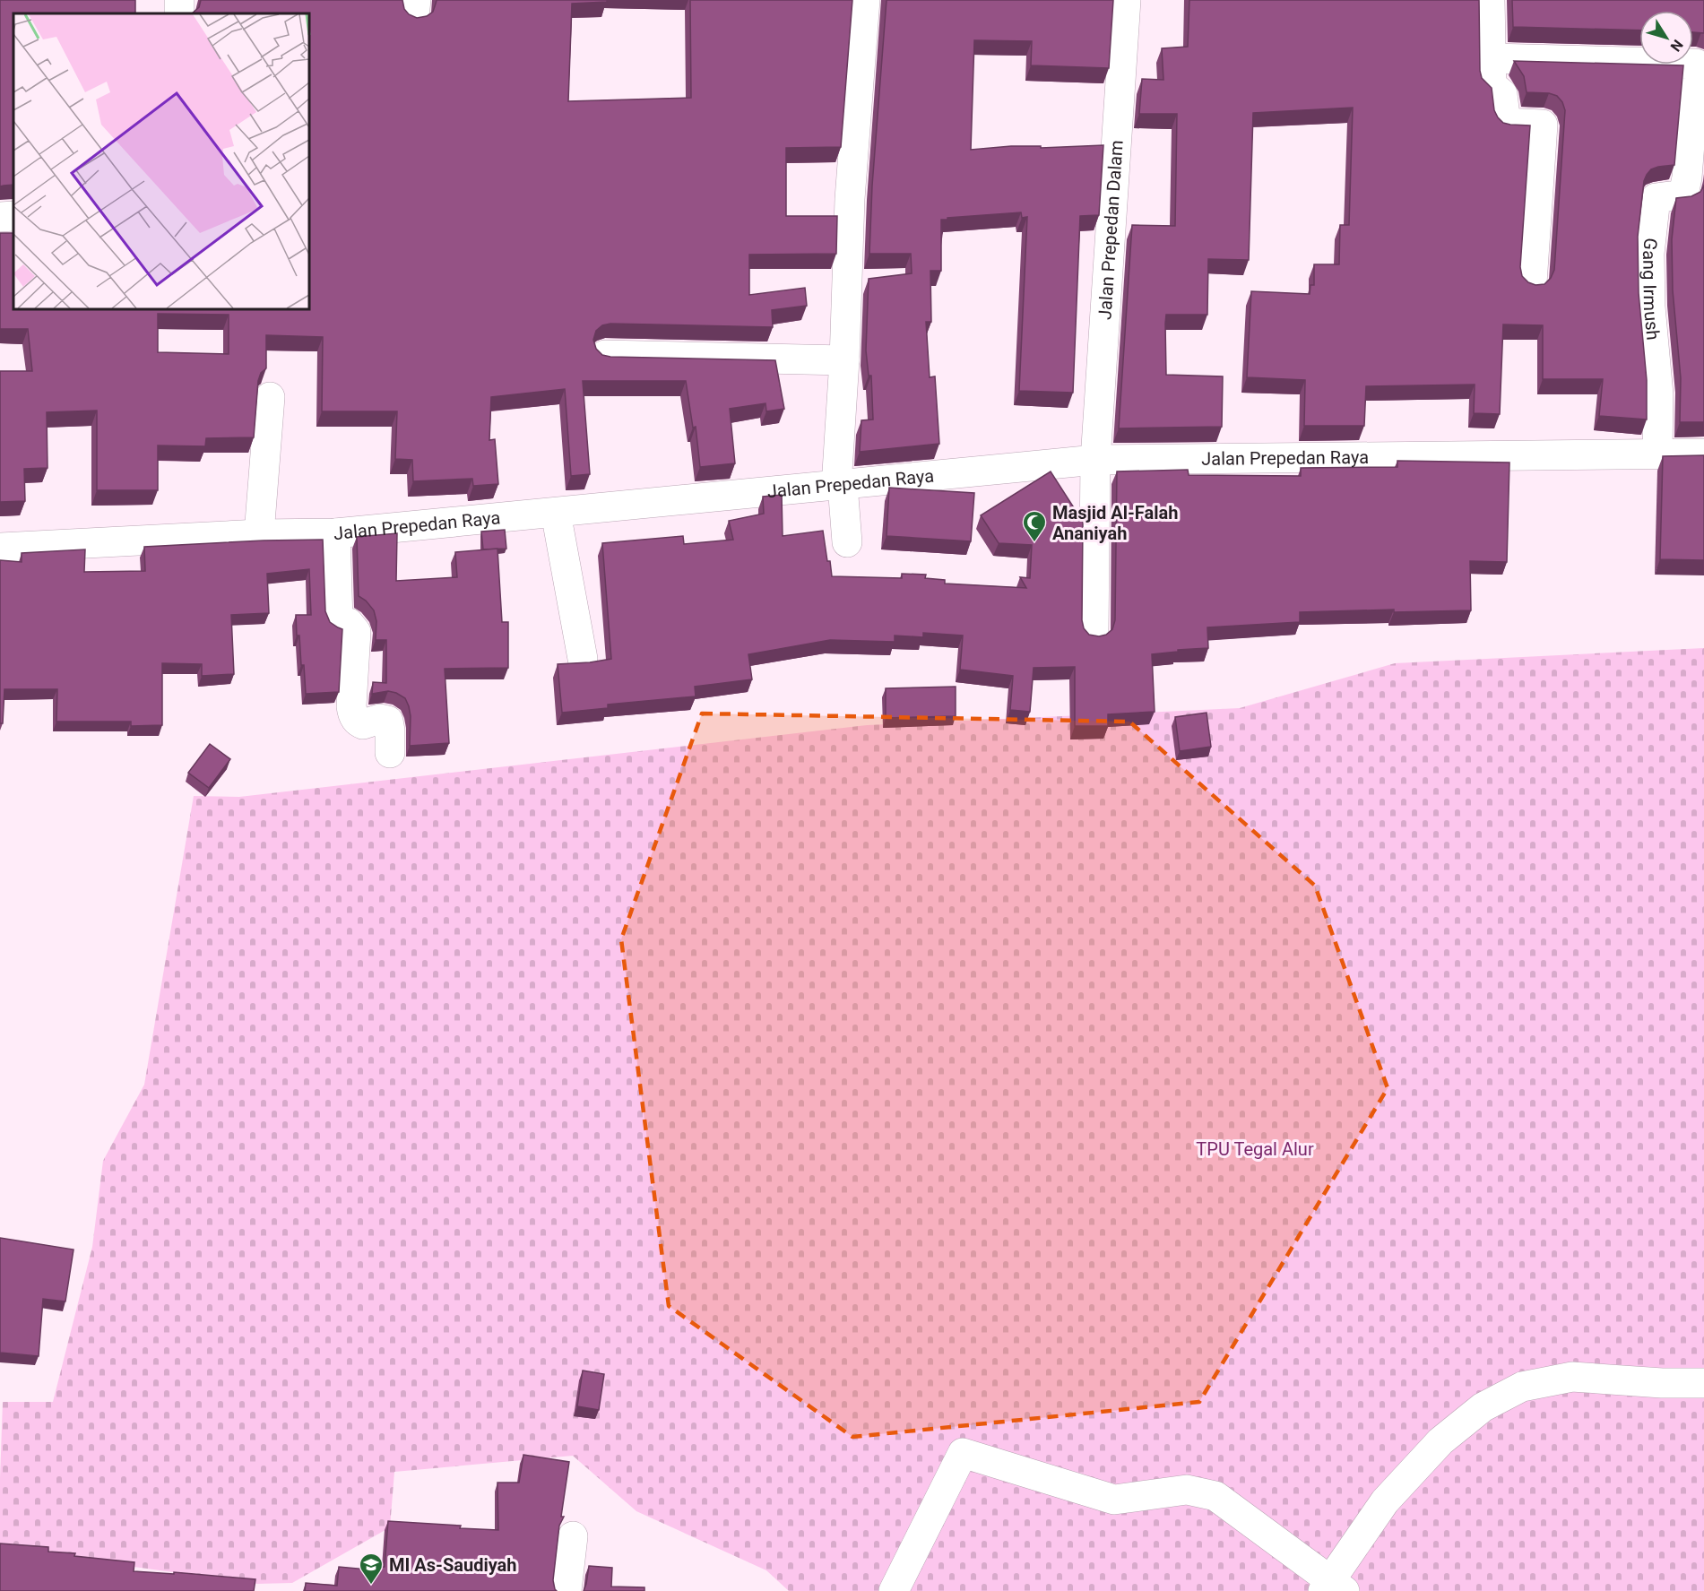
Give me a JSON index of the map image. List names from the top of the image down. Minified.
{"streets":{"street":["Jalan Prepedan Dalam","Gang Irmush","Jalan Prepedan Raya"]},"crossings":[["Jalan Prepedan Dalam","Jalan Prepedan Raya"],["Gang Irmush","Jalan Prepedan Raya"]],"parks":["TPU Tegal Alur"],"places":{"mosque":["Masjid Al-Falah Ananiyah"],"school or university":["MI As-Saudiyah"]},"north":"bottom right"}
